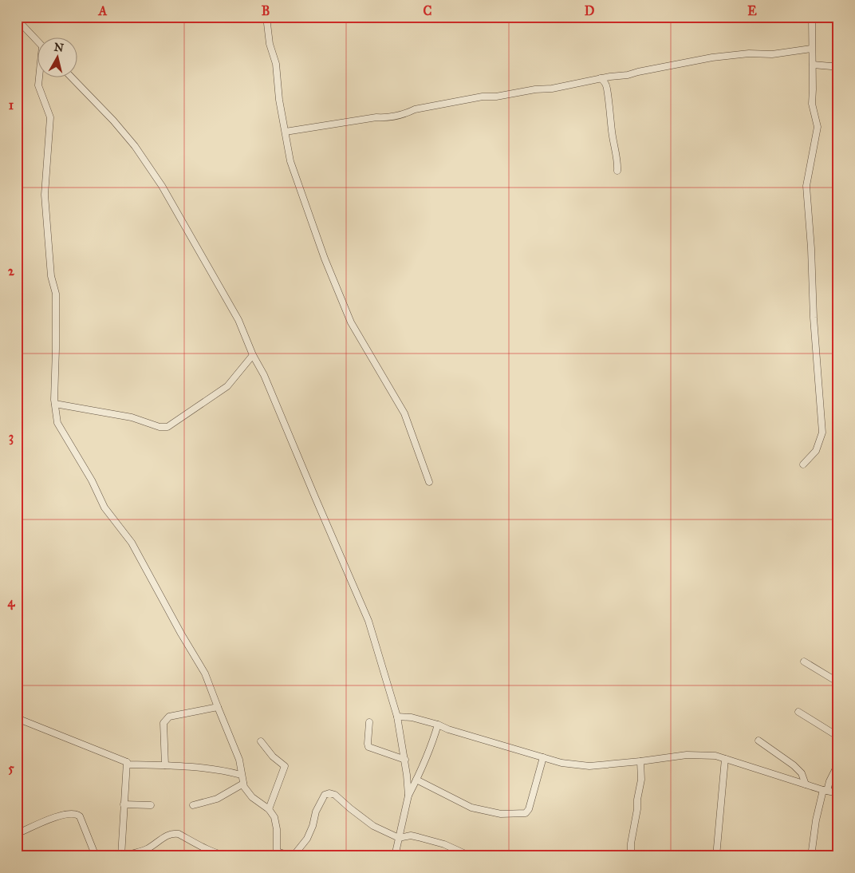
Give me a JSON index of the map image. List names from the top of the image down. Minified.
{"north":"top","grid":{"columns":["A","B","C","D","E"],"rows":["1","2","3","4","5"]}}
